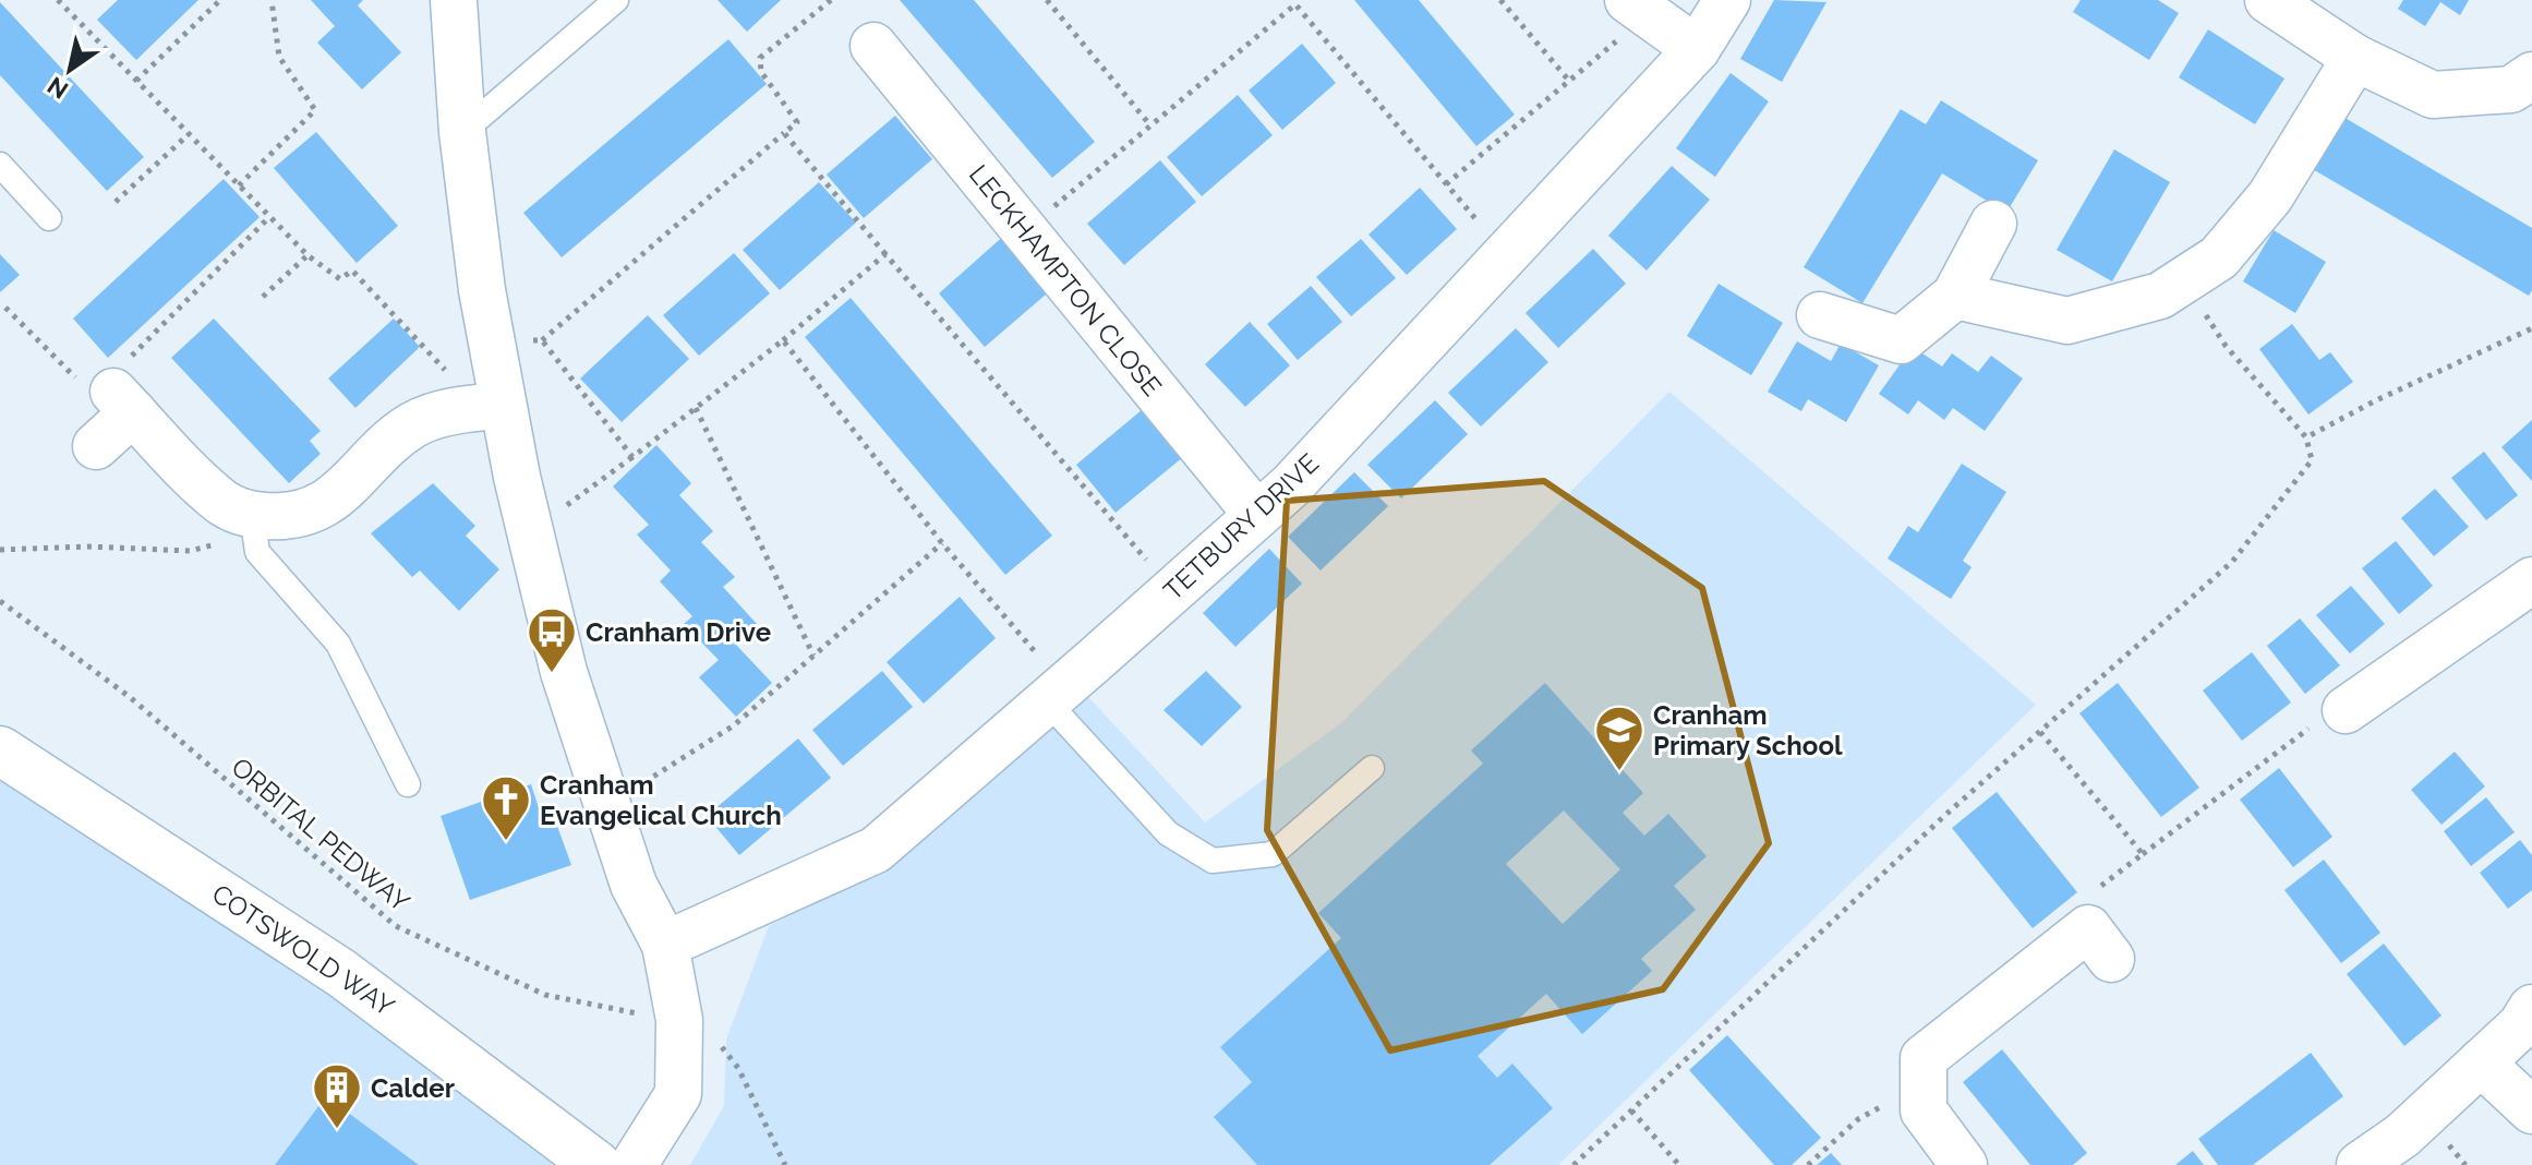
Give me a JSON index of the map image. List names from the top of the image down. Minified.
{"streets":{"main road":["COTSWOLD WAY"],"street":["LECKHAMPTON CLOSE","TETBURY DRIVE"],"path":["ORBITAL PEDWAY"]},"crossings":[["LECKHAMPTON CLOSE","TETBURY DRIVE"]],"places":{"bus stop":["Cranham Drive"],"school or university":["Cranham Primary School"],"church":["Cranham Evangelical Church"],"building":["Calder"]},"north":"bottom left"}
